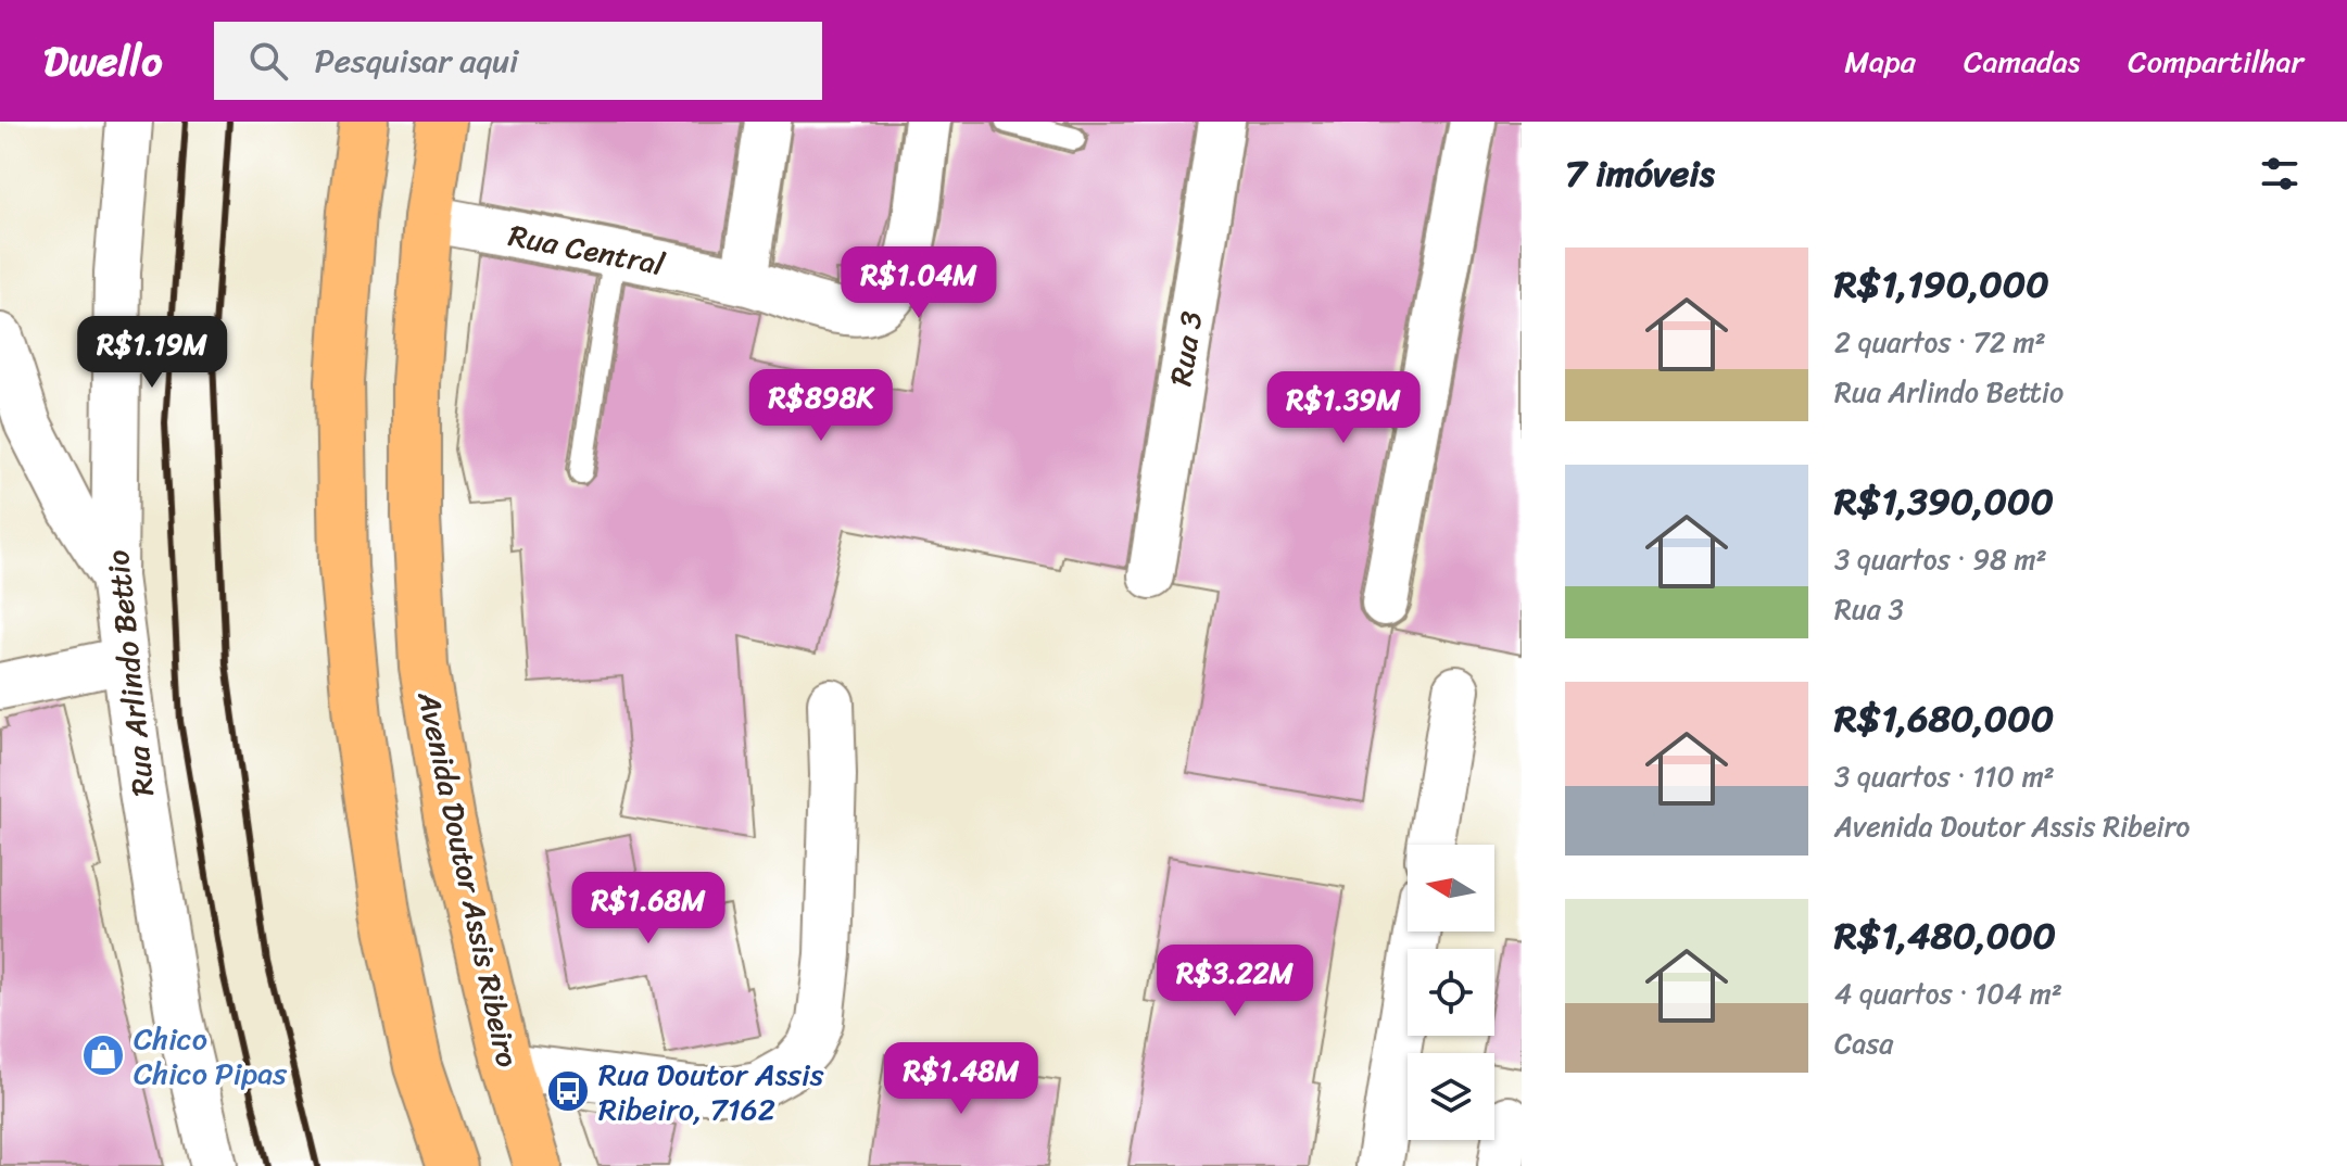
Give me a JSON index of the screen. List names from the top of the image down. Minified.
{"streets":{"main road":["Avenida Doutor Assis Ribeiro"],"street":["Rua Central","Rua 3","Rua Arlindo Bettio"]},"crossings":[["Rua Central","Avenida Doutor Assis Ribeiro"]],"places":{"shop":["Chico Chico Pipas"],"bus stop":["Rua Doutor Assis Ribeiro, 7162"]},"north":"left","page":{"header":"Dwello","search":"Pesquisar aqui","nav":["Mapa","Camadas","Compartilhar"],"heading":"7 imóveis","list":[{"name":"R$1,190,000","note":"2 quartos · 72 m² · Rua Arlindo Bettio"},{"name":"R$1,390,000","note":"3 quartos · 98 m² · Rua 3"},{"name":"R$1,680,000","note":"3 quartos · 110 m² · Avenida Doutor Assis Ribeiro"},{"name":"R$1,480,000","note":"4 quartos · 104 m² · Casa"}],"price":["R$1.04M","R$1.19M","R$898K","R$1.39M","R$1.68M","R$3.22M","R$1.48M"]}}
